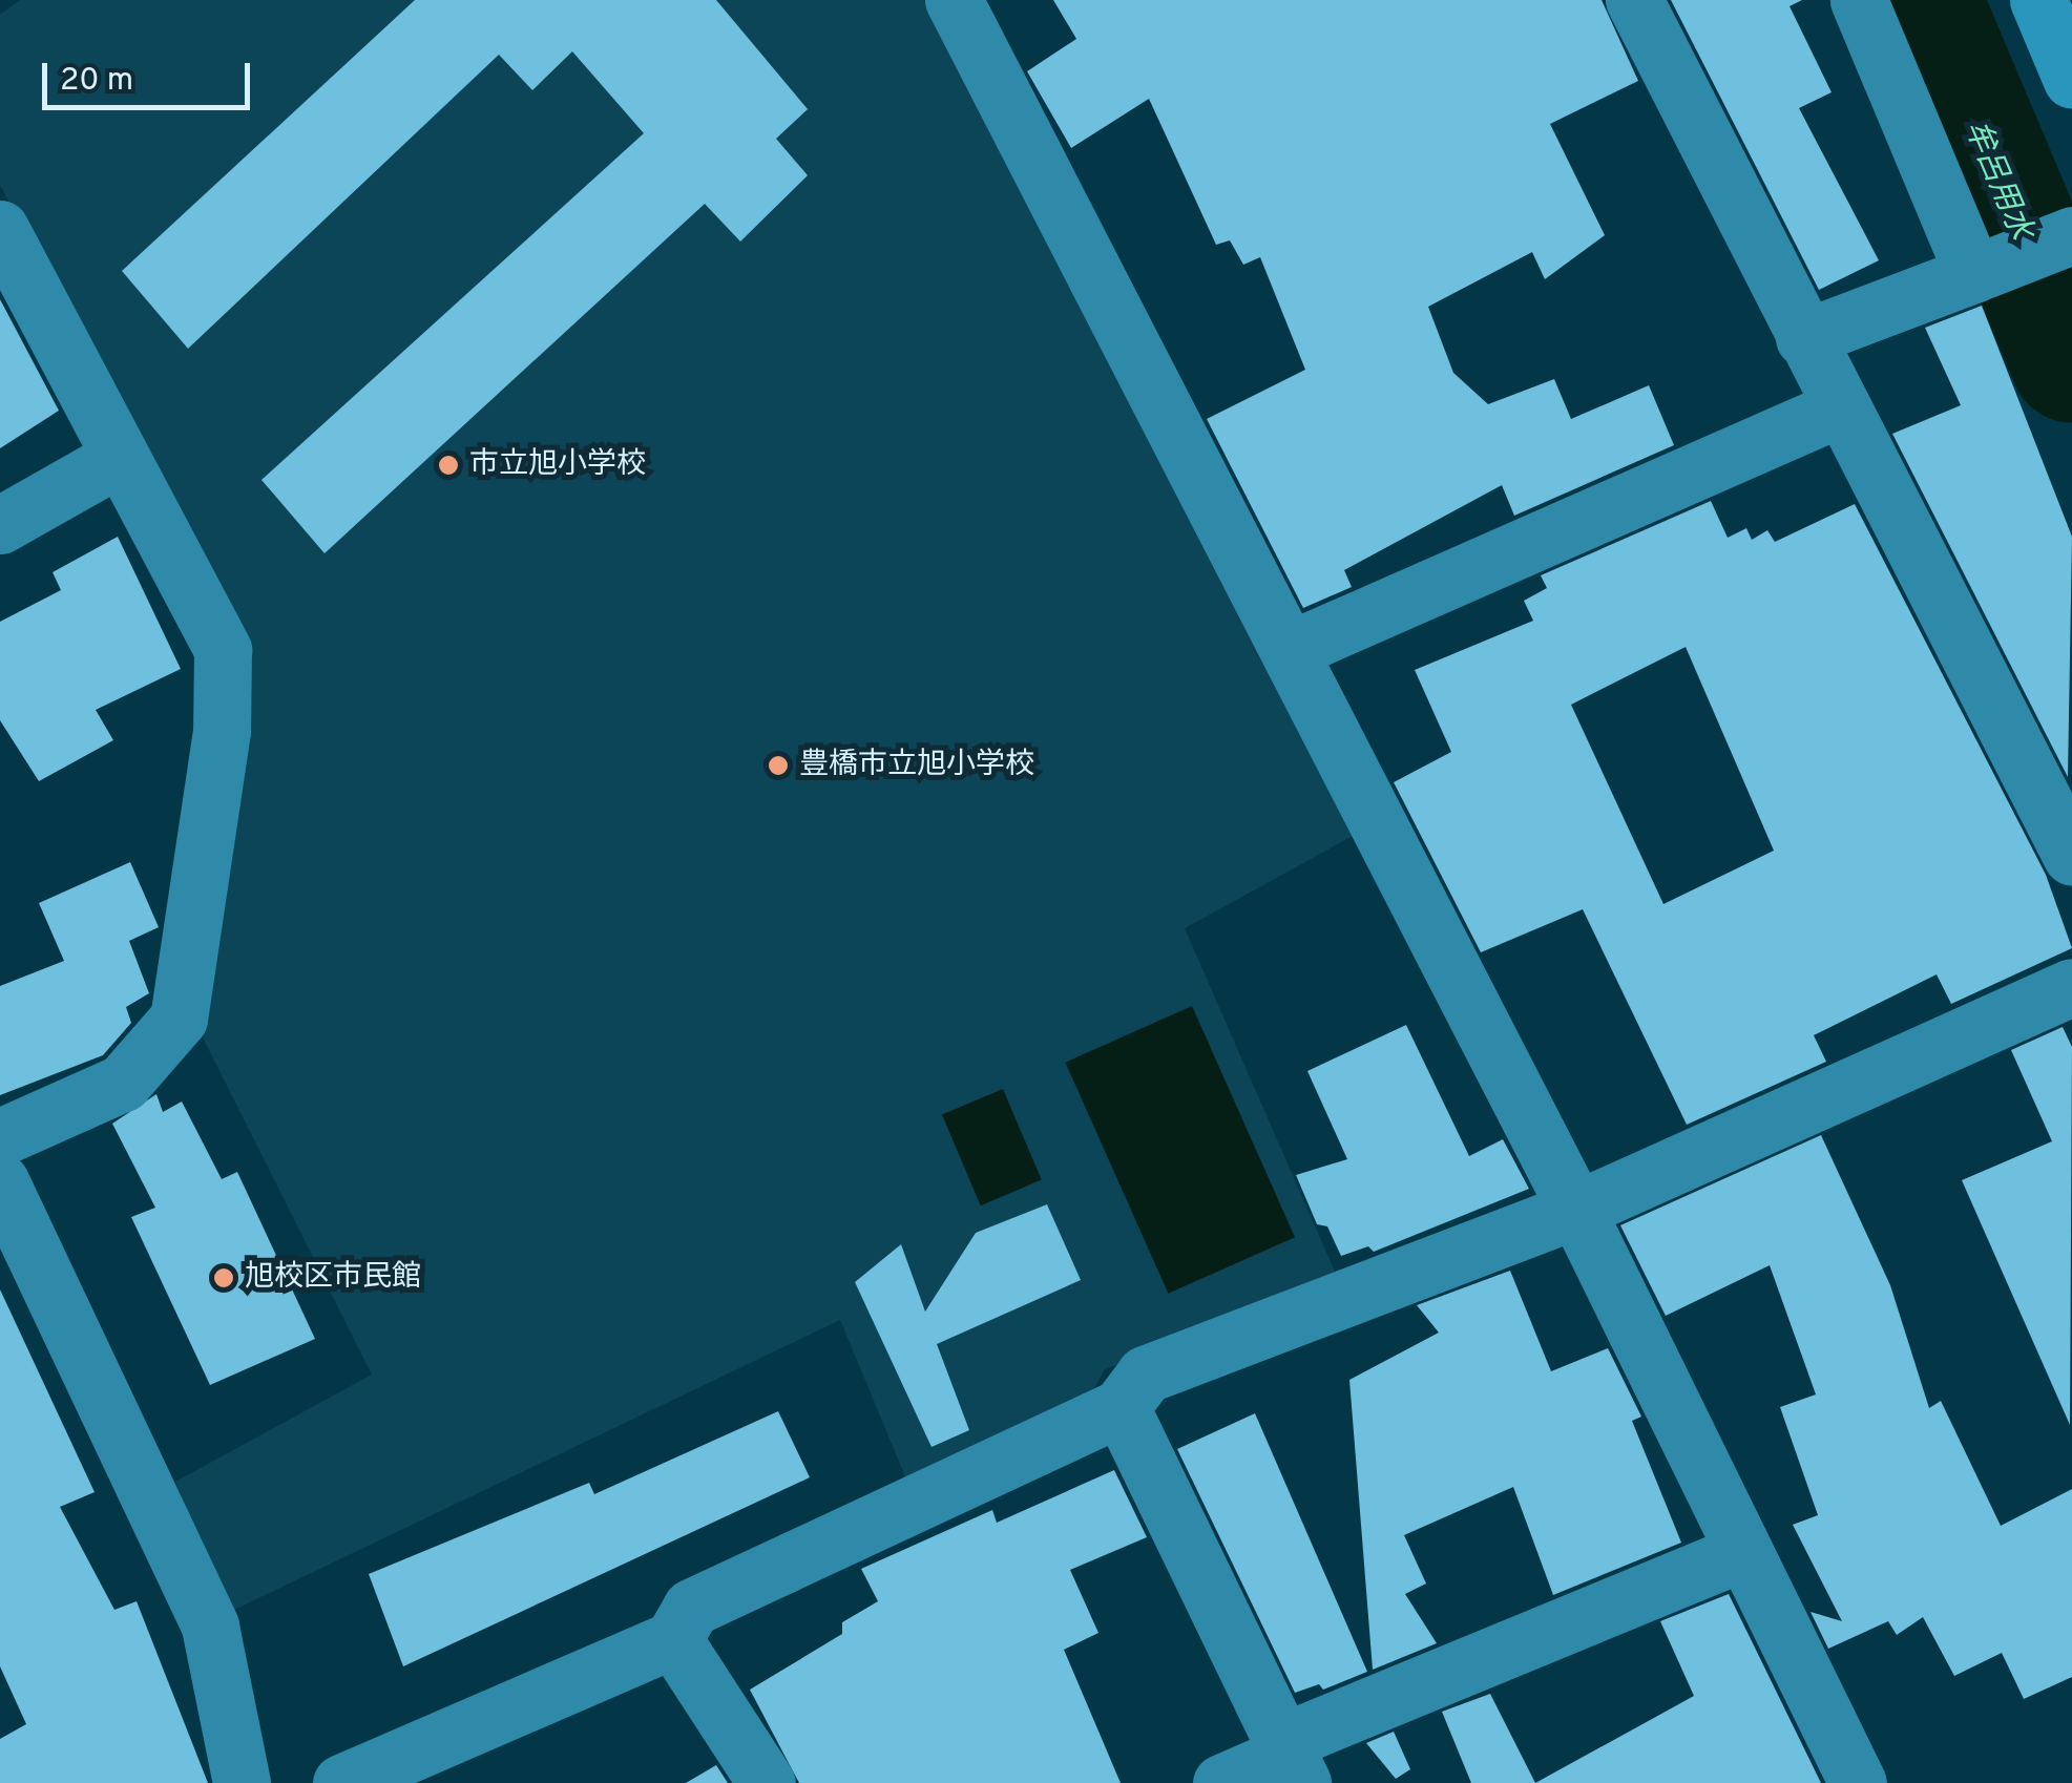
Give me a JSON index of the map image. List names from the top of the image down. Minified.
{"water":["牟呂用水"],"places":["市立旭小学校","豊橋市立旭小学校","旭校区市民館"],"scale_bar":"20 m"}
